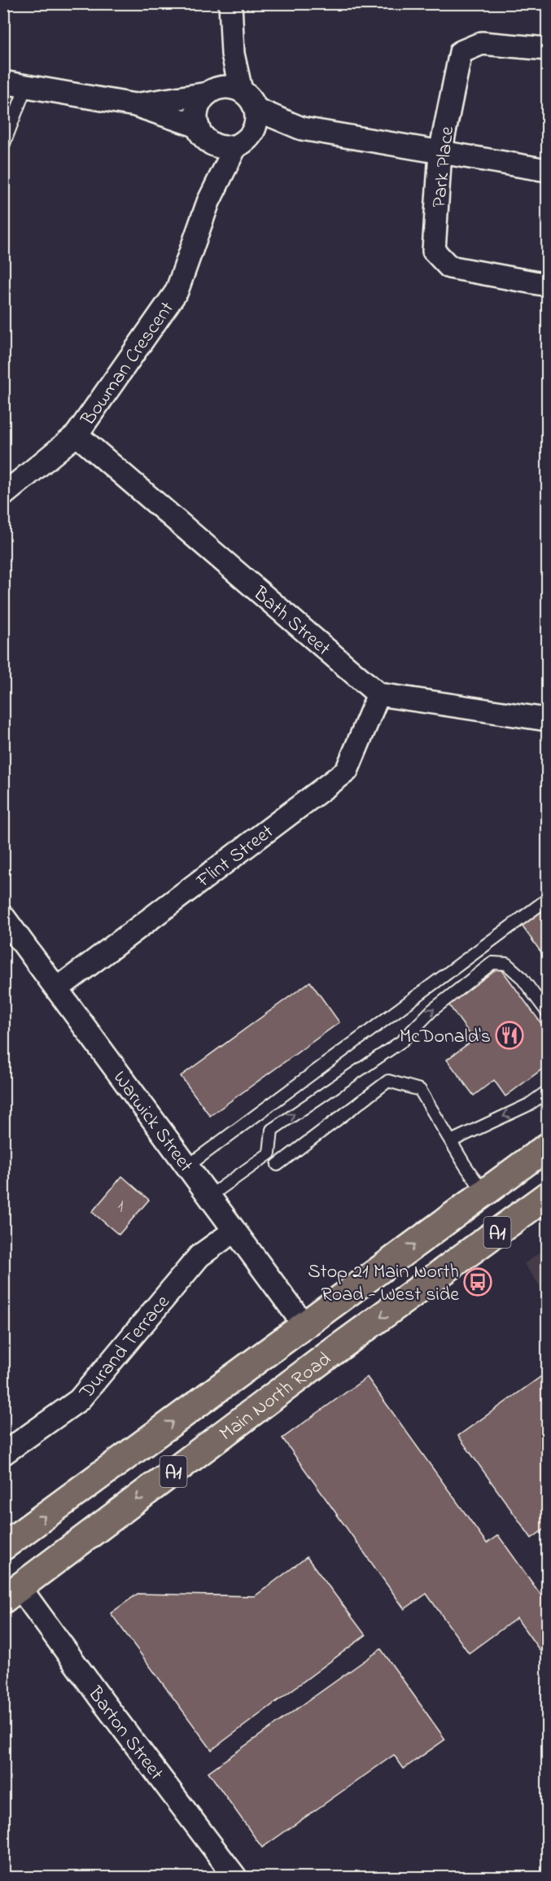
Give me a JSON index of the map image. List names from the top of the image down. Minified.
{"streets":{"highway":["A1","Main North Road"],"street":["Park Place","Bowman Crescent","Bath Street","Flint Street","Warwick Street","Durand Terrace","Barton Street"]},"crossings":[["Bowman Crescent","Bath Street"],["Bath Street","Flint Street"],["Flint Street","Warwick Street"],["Warwick Street","Durand Terrace"],["Warwick Street","Main North Road"],["Main North Road","Barton Street"]],"places":{"restaurant":["McDonald's"],"bus stop":["Stop 21 Main North Road - West side"]},"house_numbers":["1"]}
